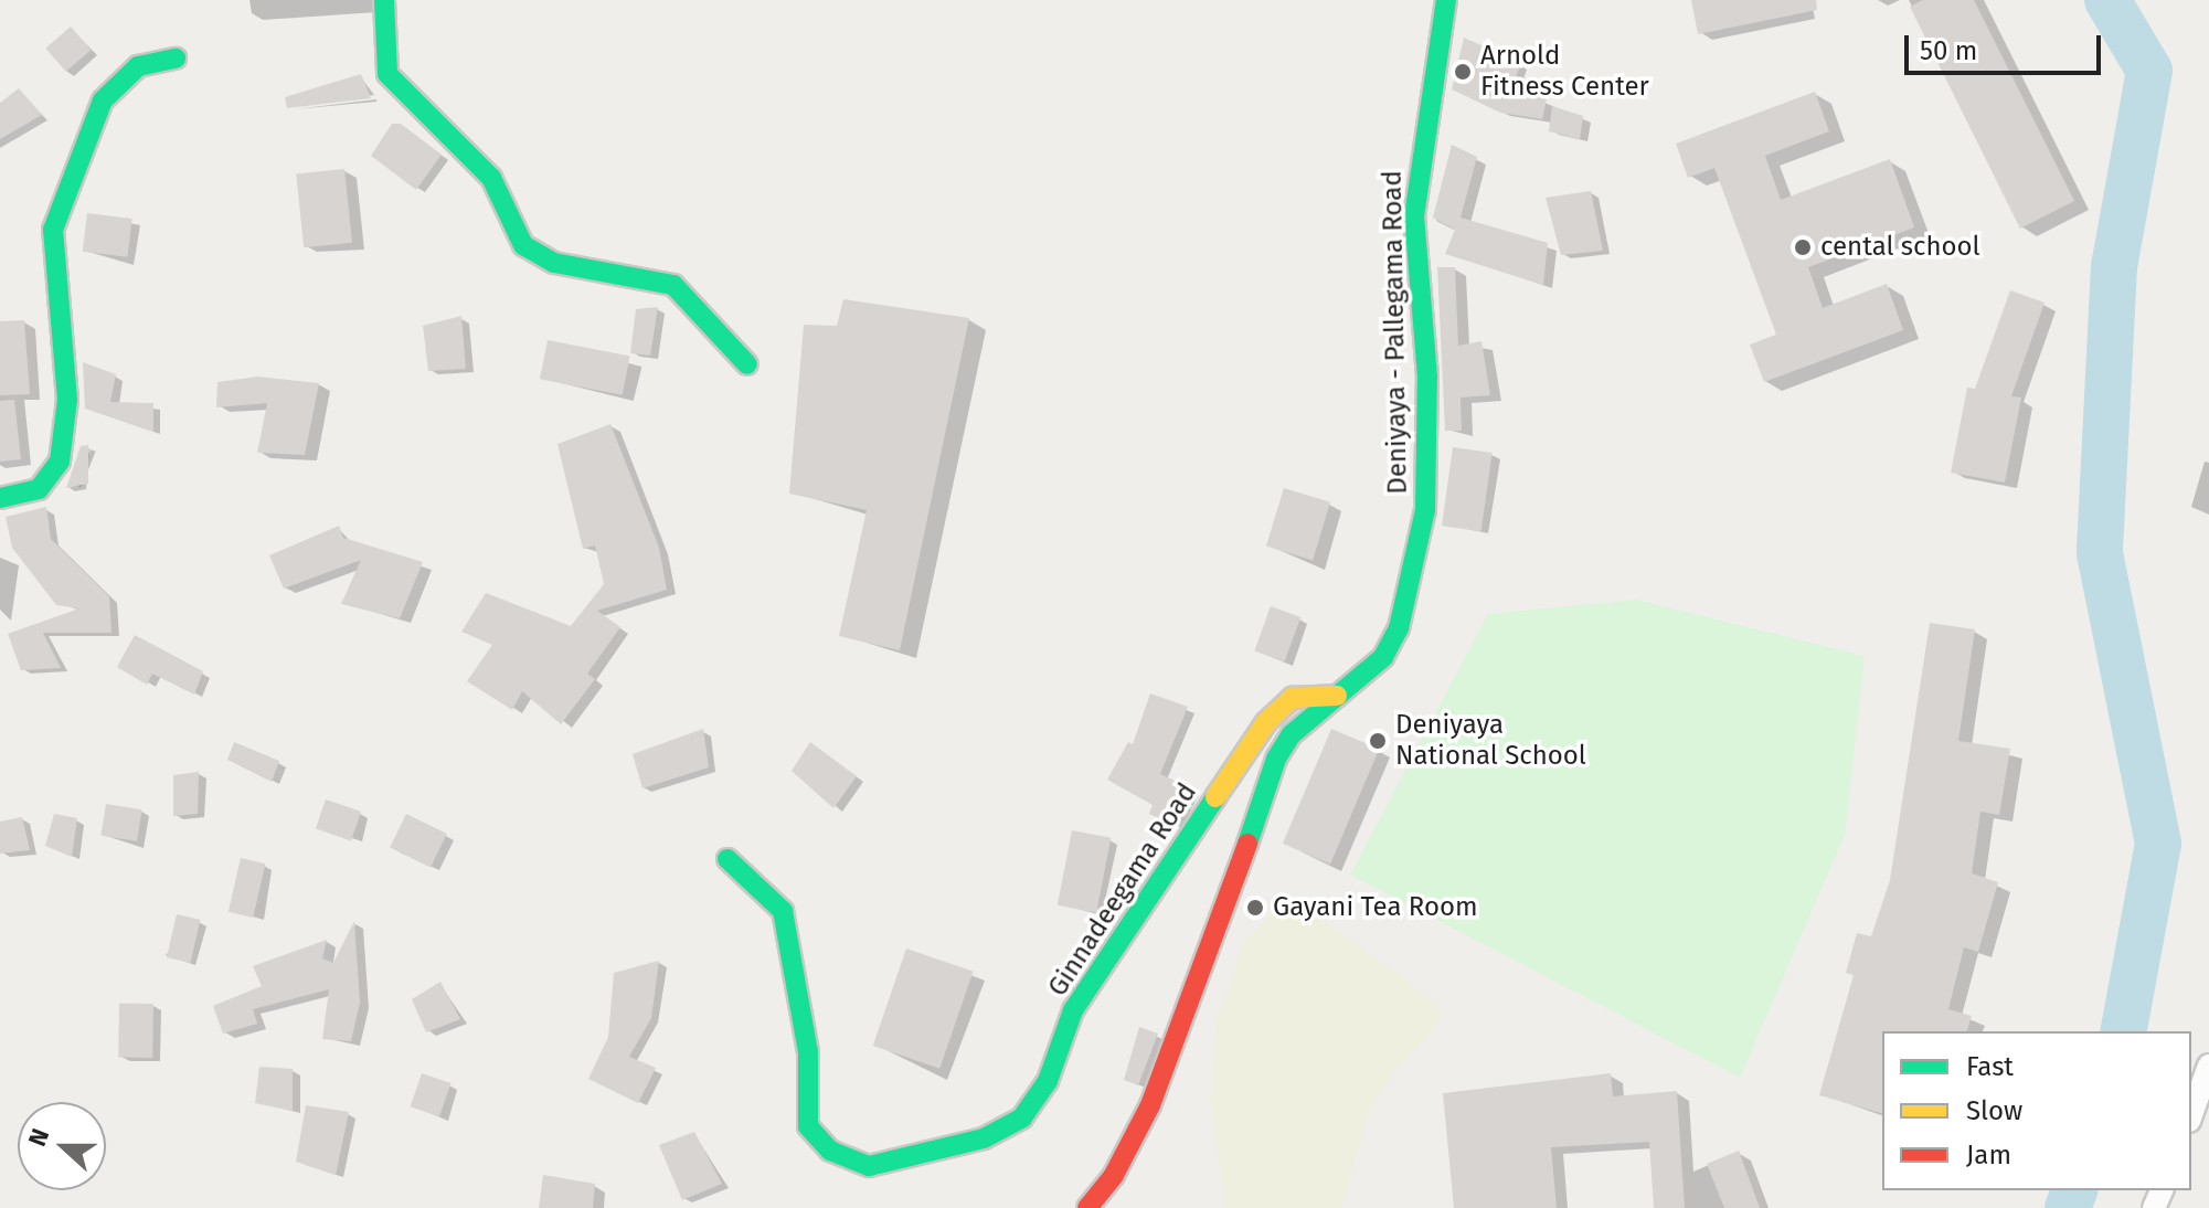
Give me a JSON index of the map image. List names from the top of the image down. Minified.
{"streets":{"street":["Deniyaya - Pallegama Road","Ginnadeegama Road"]},"crossings":[["Deniyaya - Pallegama Road","Ginnadeegama Road"]],"places":["Arnold Fitness Center","cental school","Deniyaya National School","Gayani Tea Room"],"legend":["Fast","Slow","Jam"],"scale_bar":"50 m","north":"left"}
